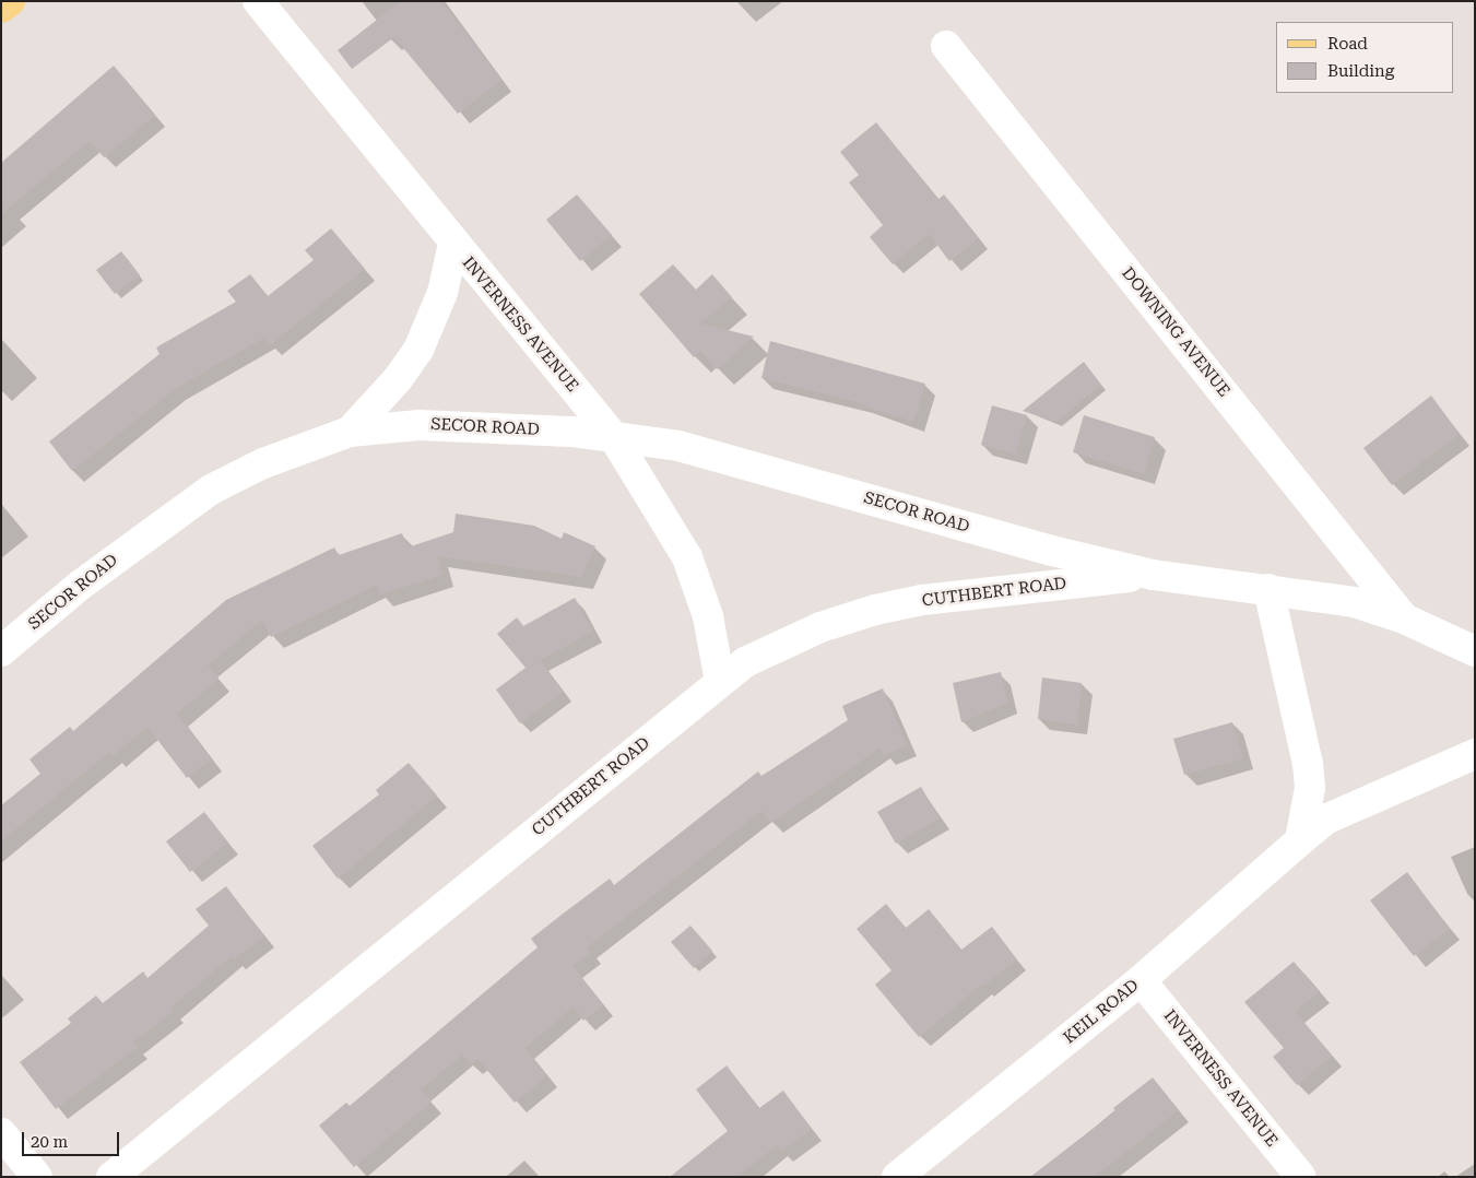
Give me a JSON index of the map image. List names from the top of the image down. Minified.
{"streets":{"street":["INVERNESS AVENUE","DOWNING AVENUE","SECOR ROAD","CUTHBERT ROAD","KEIL ROAD"]},"crossings":[["INVERNESS AVENUE","SECOR ROAD"],["INVERNESS AVENUE","CUTHBERT ROAD"],["INVERNESS AVENUE","KEIL ROAD"],["DOWNING AVENUE","SECOR ROAD"],["SECOR ROAD","CUTHBERT ROAD"]],"legend":["Road","Building"],"scale_bar":"20 m"}
